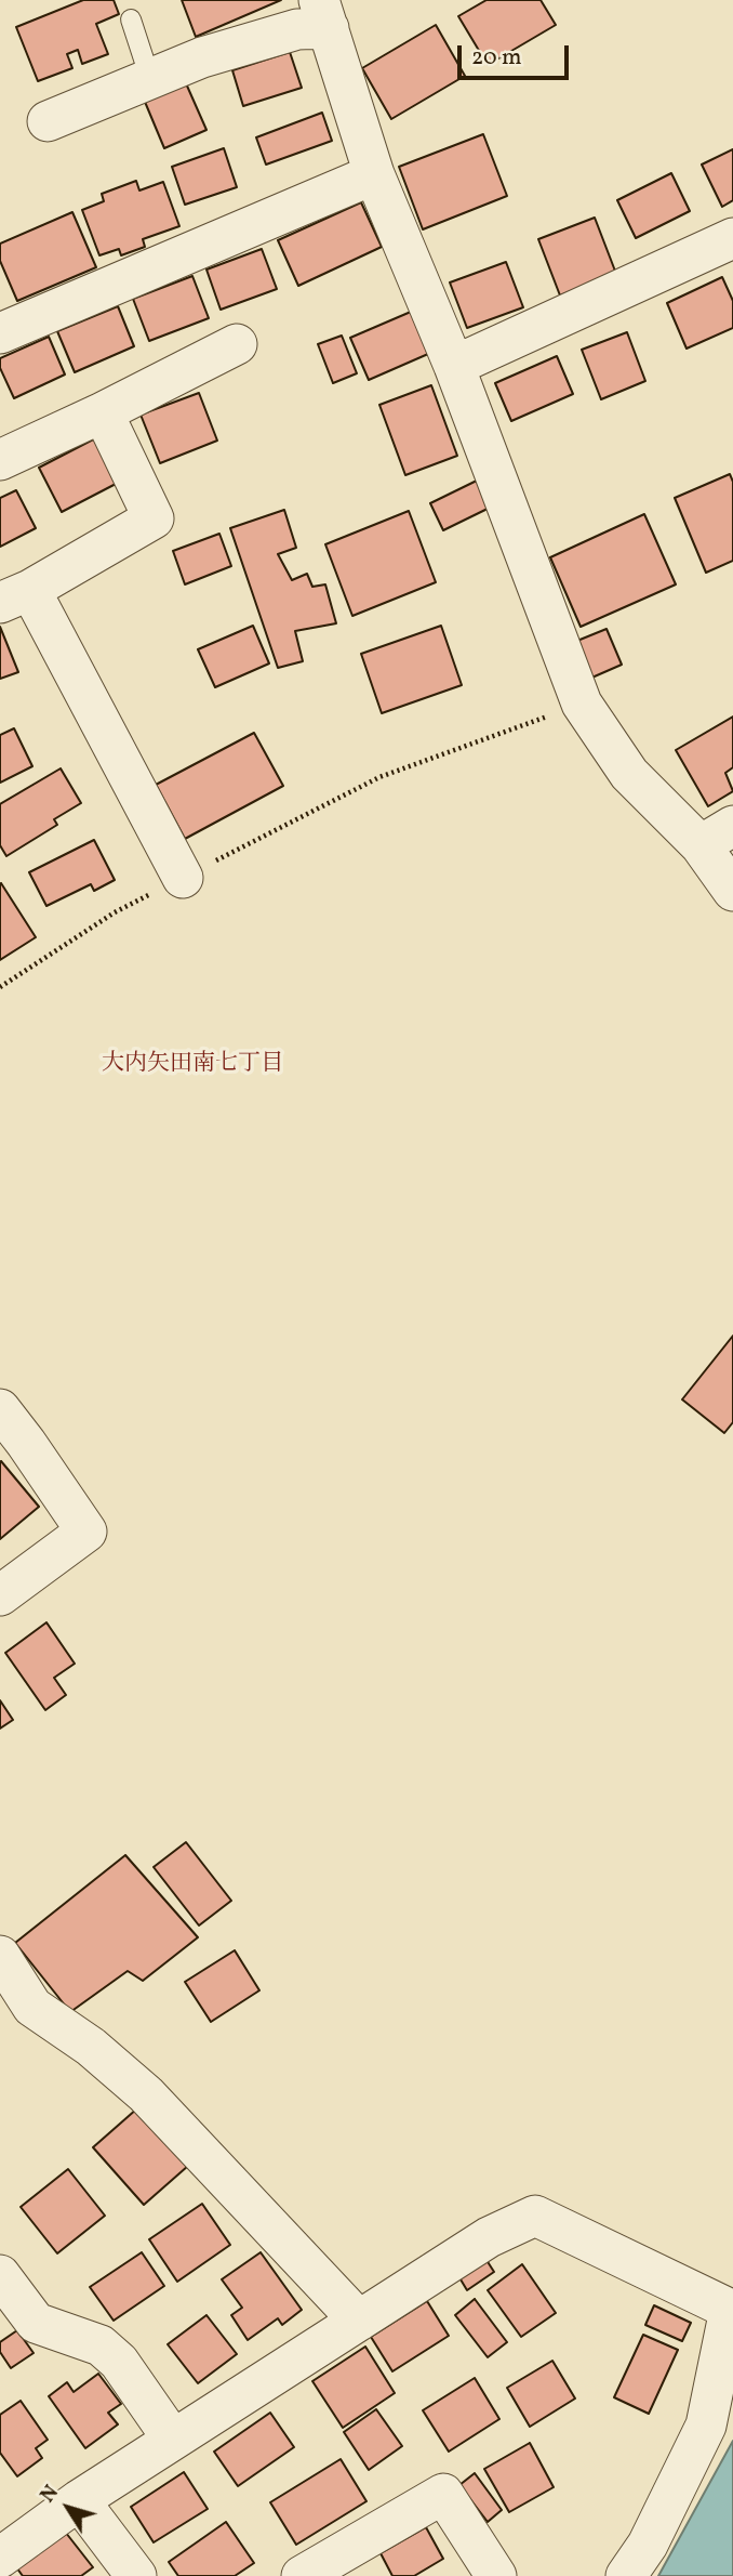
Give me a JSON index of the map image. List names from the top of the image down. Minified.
{"districts":["大内矢田南七丁目"],"scale_bar":"20 m","north":"top left"}
